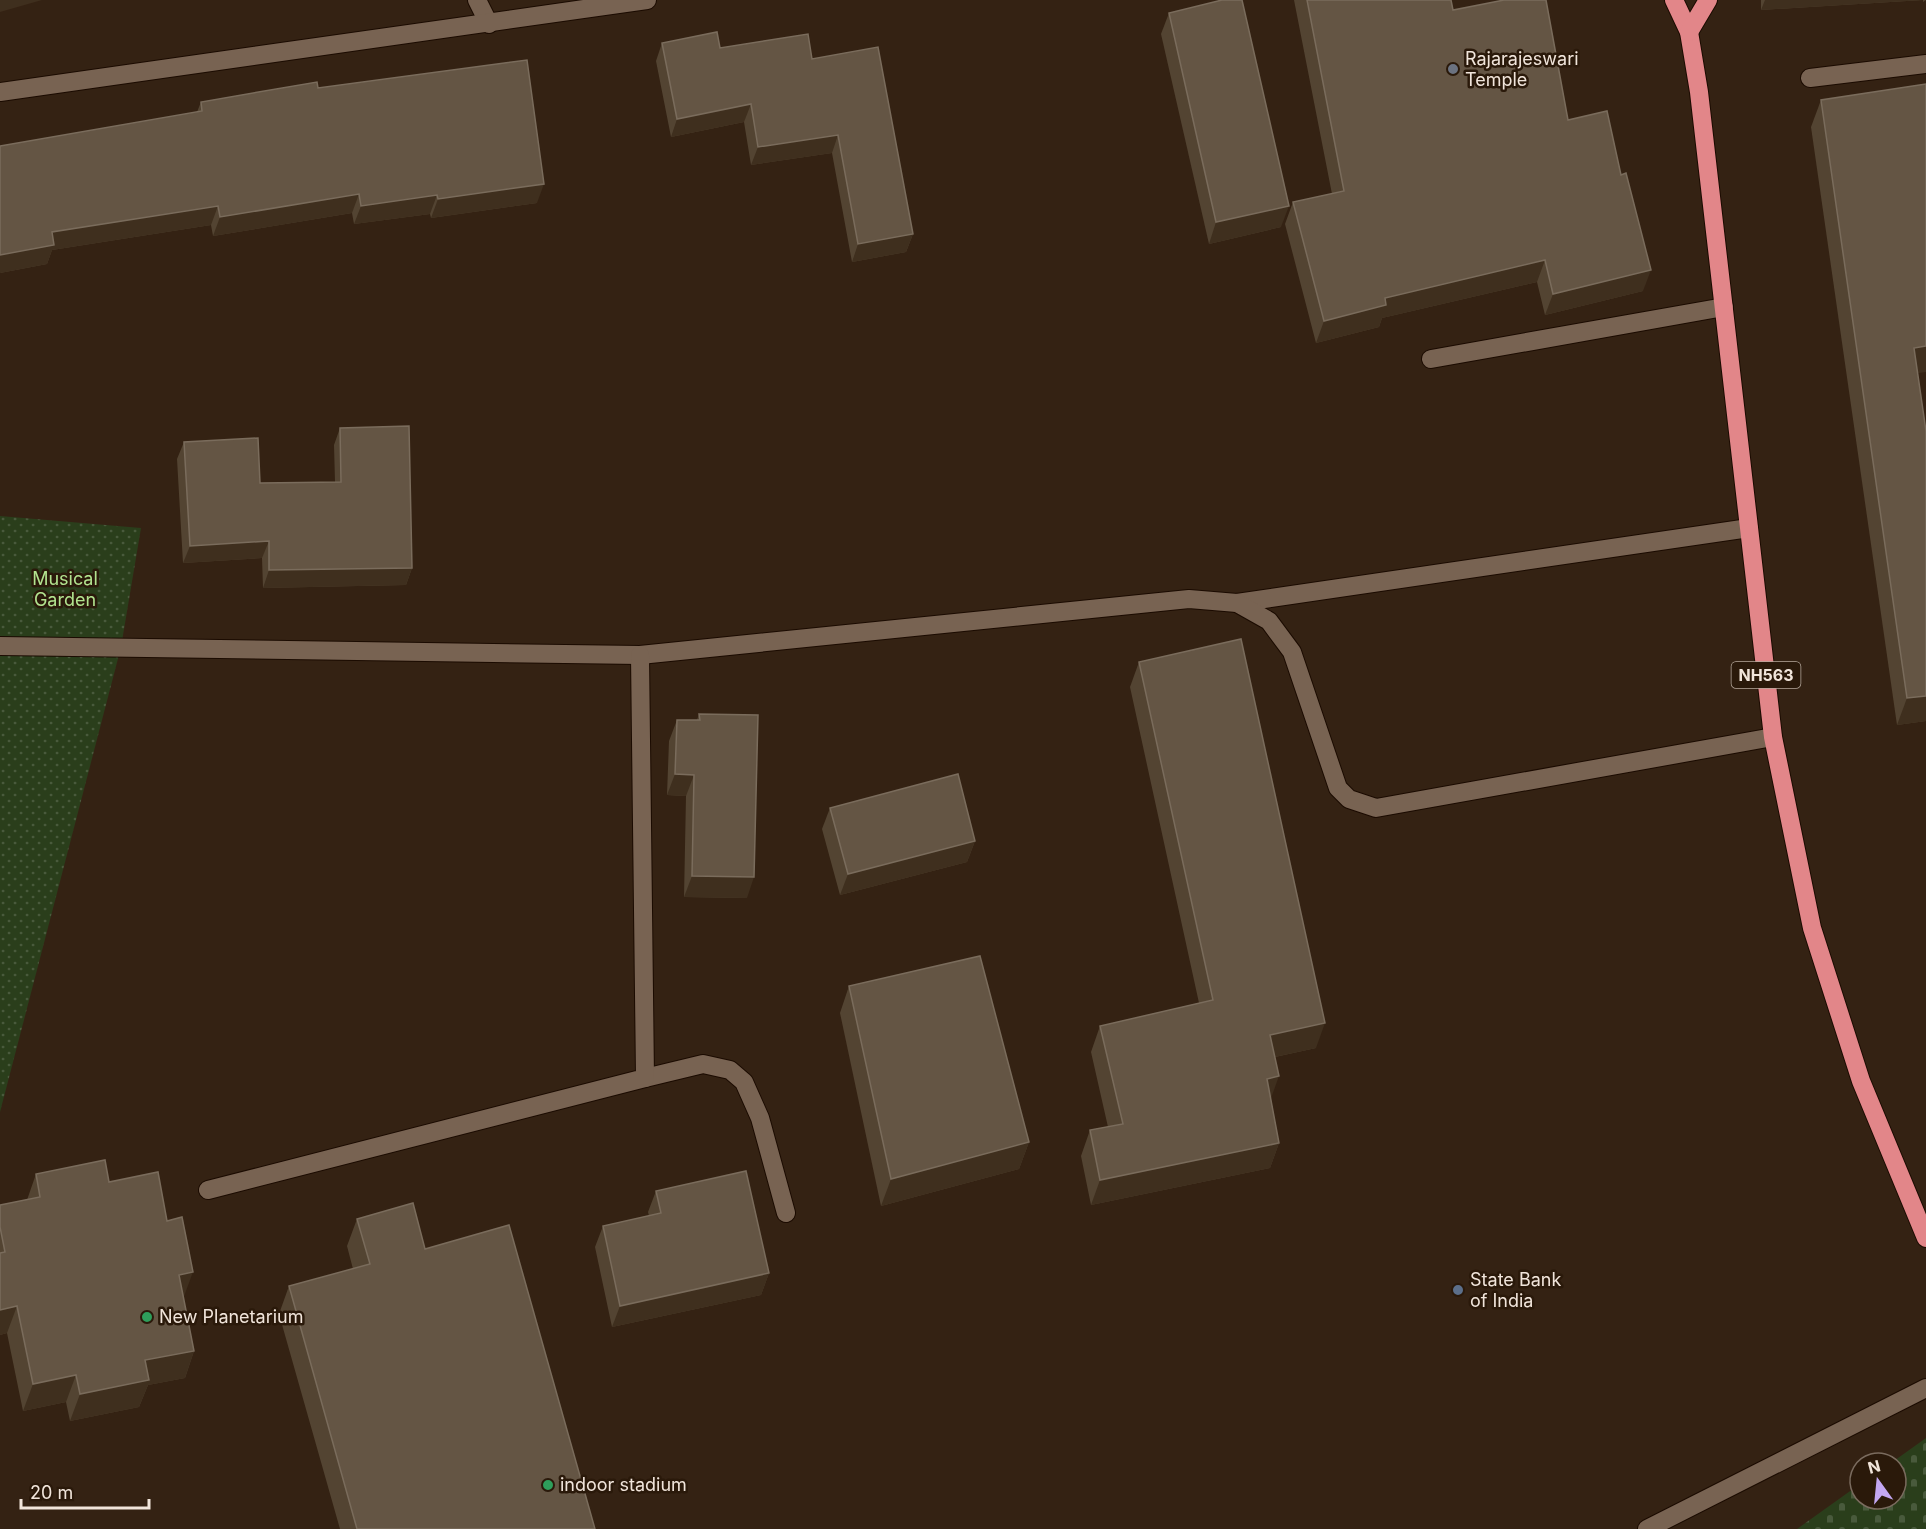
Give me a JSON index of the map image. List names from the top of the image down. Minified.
{"streets":{"highway":["NH563"]},"parks":["Musical Garden"],"places":["Rajarajeswari Temple","State Bank of India","New Planetarium","indoor stadium"],"scale_bar":"20 m","north":"top"}
